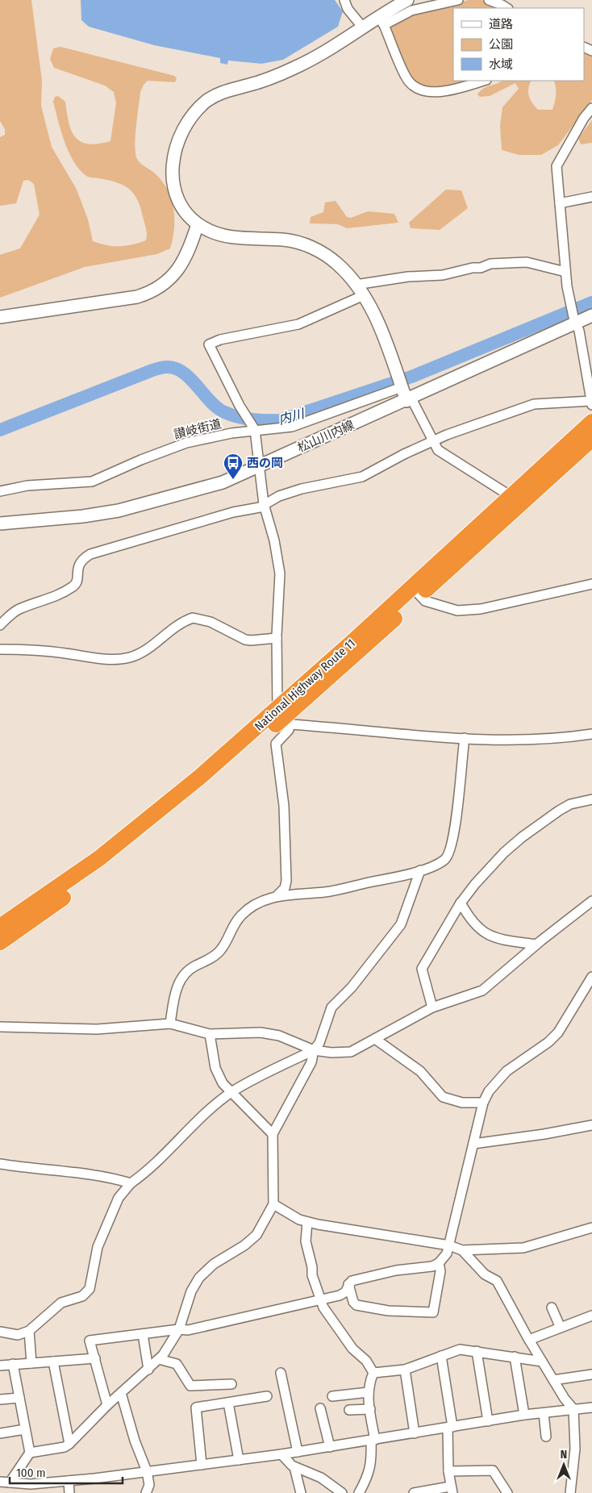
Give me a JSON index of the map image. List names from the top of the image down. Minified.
{"streets":{"highway":["National Highway Route 11"],"street":["讃岐街道","松山川内線"]},"water":["内川"],"places":{"bus stop":["西の岡"]},"legend":["道路","公園","水域"],"scale_bar":"100 m","north":"top"}
